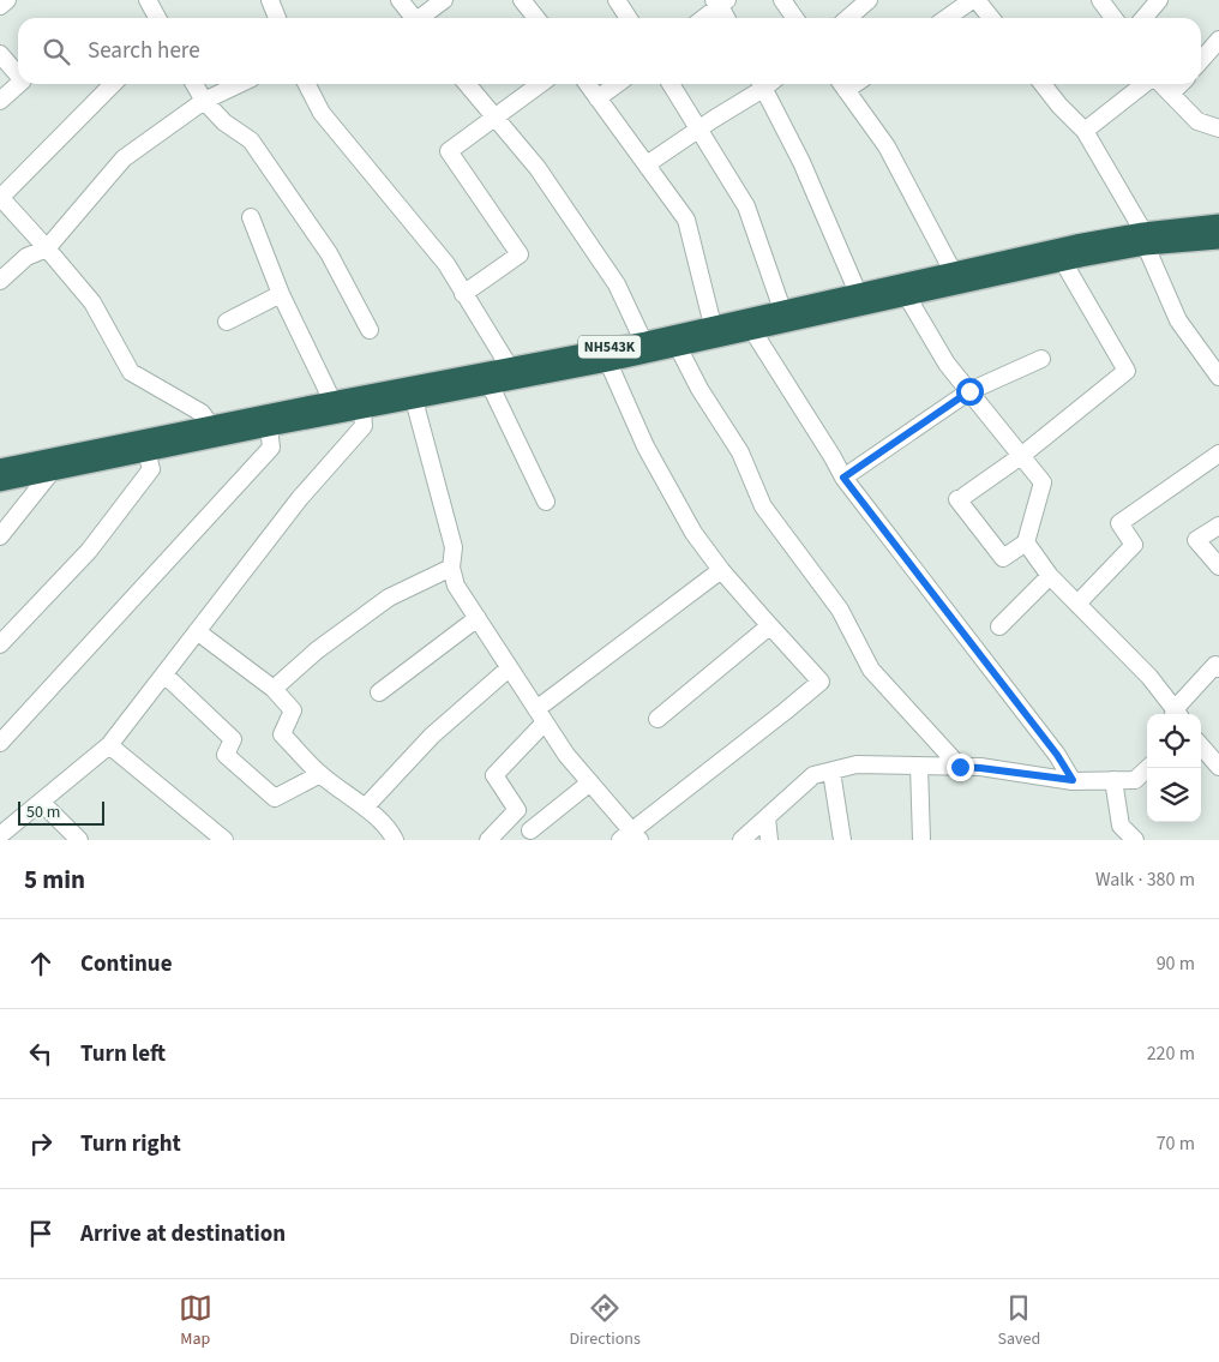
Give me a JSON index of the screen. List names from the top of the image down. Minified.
{"streets":{"highway":["NH543K"]},"scale_bar":"50 m","page":{"search":"Search here","scale":"50 m","heading":["5 min","Walk · 380 m"],"list":[["Continue","90 m"],["Turn left","220 m"],["Turn right","70 m"],"Arrive at destination"],"nav":["Map","Directions","Saved"]}}
